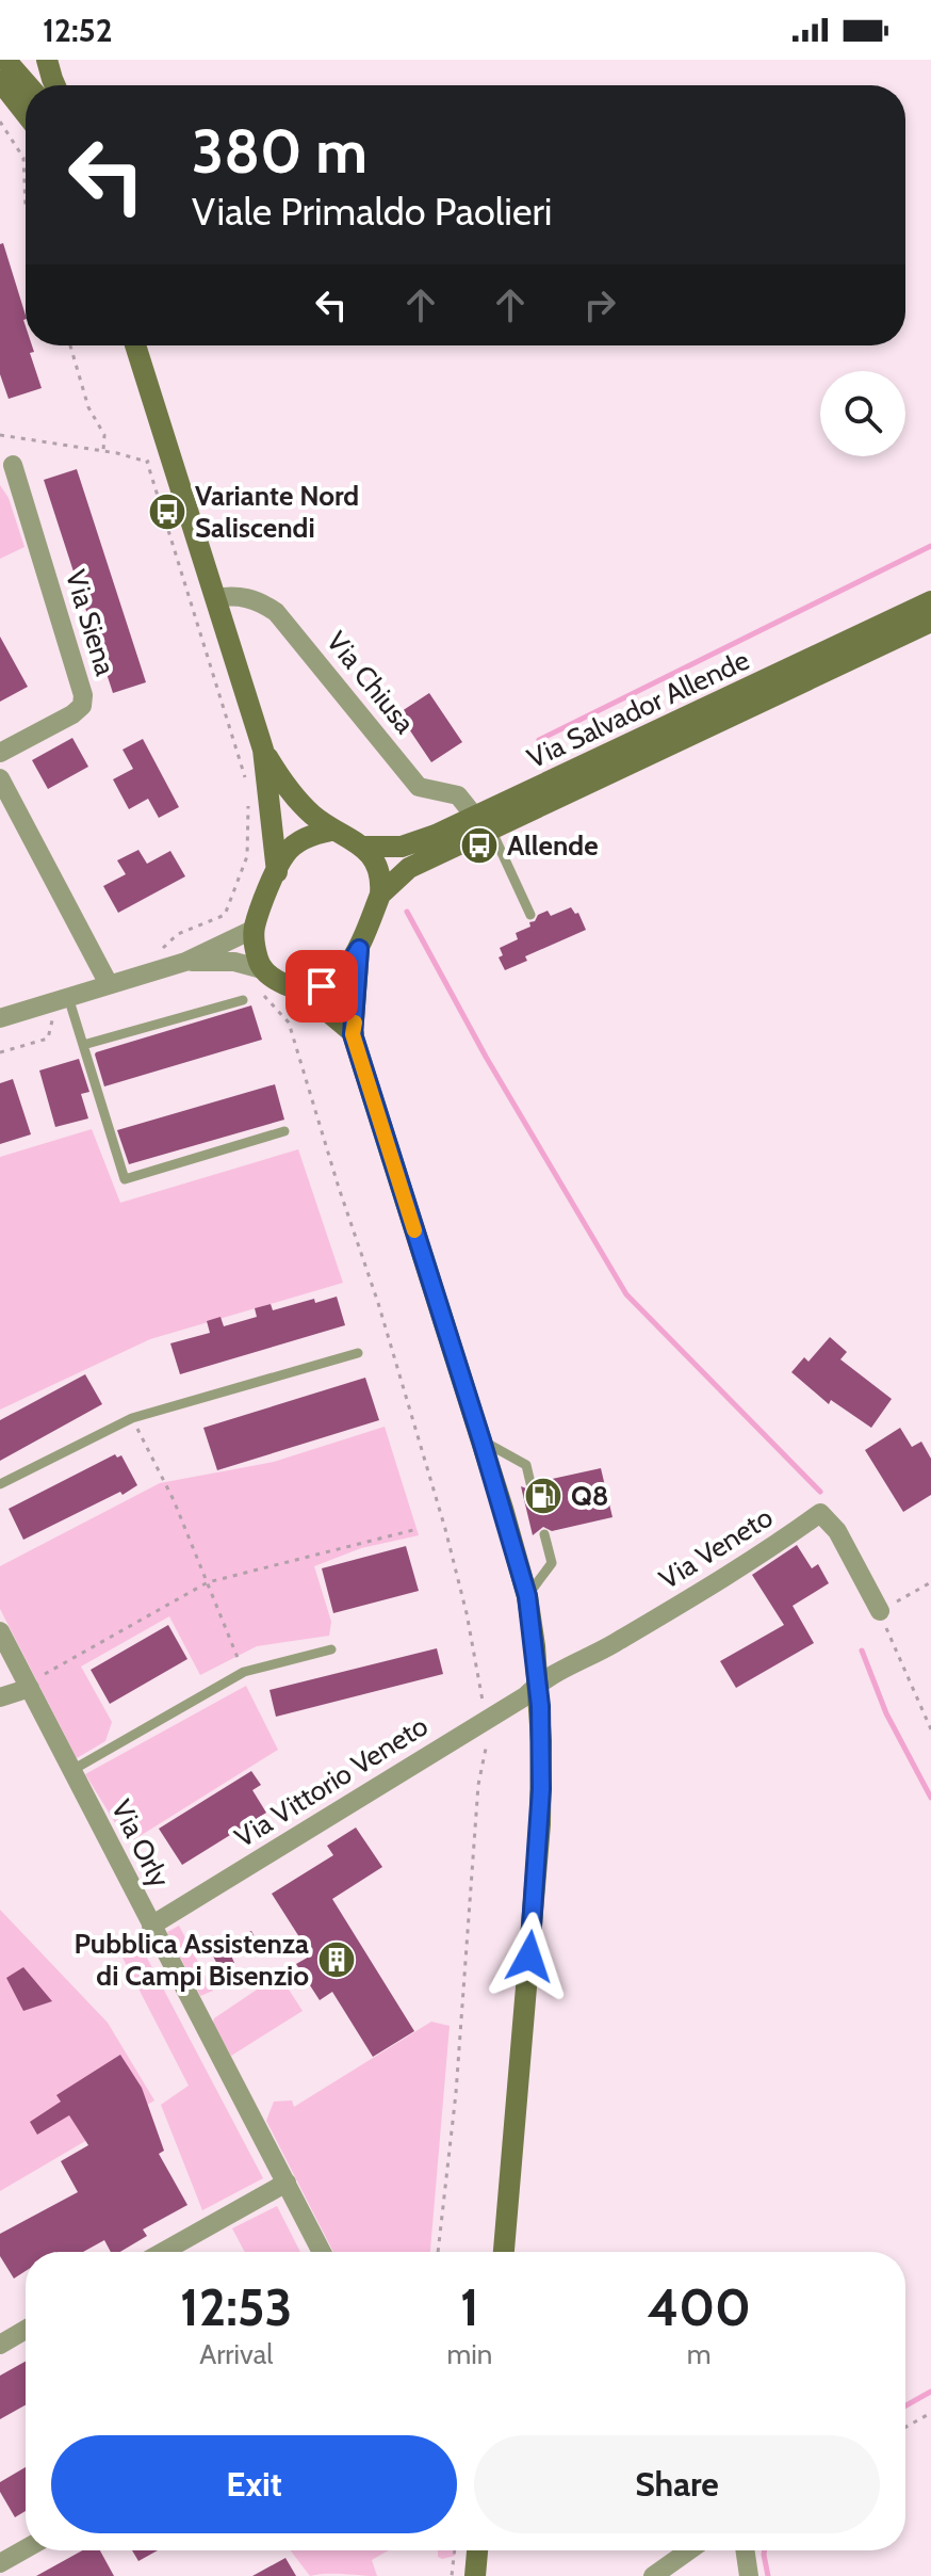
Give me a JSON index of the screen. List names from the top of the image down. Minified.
{"streets":{"main road":["Via Salvador Allende"],"street":["Via Siena","Via Chiusa","Via Veneto","Via Vittorio Veneto","Via Orly"]},"crossings":[["Via Chiusa","Via Salvador Allende"],["Via Veneto","Via Vittorio Veneto"],["Via Vittorio Veneto","Via Orly"]],"places":{"bus stop":["Variante Nord Saliscendi","Allende"],"fuel station":["Q8"],"building":["Pubblica Assistenza di Campi Bisenzio"]},"page":{"status":"12:52","turn":["380 m","Viale Primaldo Paolieri"],"eta":["12:53","Arrival","1","min","400","m"],"buttons":["Exit","Share"]}}
